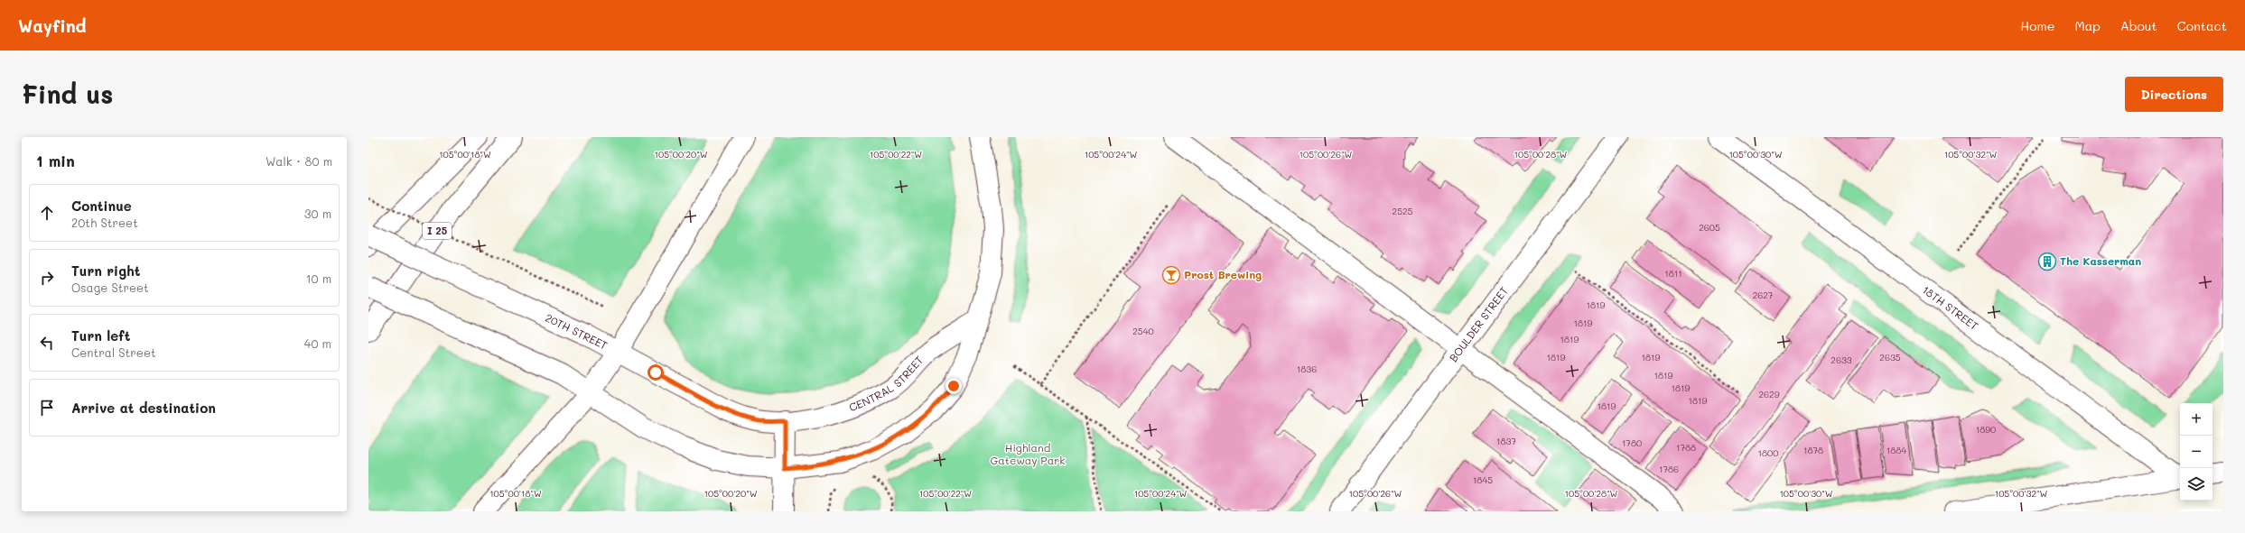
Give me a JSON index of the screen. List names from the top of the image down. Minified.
{"streets":{"main road":["I 25","18TH STREET","BOULDER STREET","20TH STREET","CENTRAL STREET"]},"crossings":[["20TH STREET","CENTRAL STREET"]],"parks":["Highland Gateway Park"],"places":{"building":["The Kasserman"],"bar":["Prost Brewing"]},"house_numbers":["2525","2605","1811","2627","1819","1819","2540","1819","1819","1819","2635","2633","1836","1819","1819","2629","1819","1819","1890","1837","1780","1788","1878","1884","1800","1786","1845"],"page":{"header":"Wayfind","nav":["Home","Map","About","Contact"],"buttons":"Directions","title":"Find us","heading":["1 min","Walk · 80 m"],"list":[["Continue","20th Street","30 m"],["Turn right","Osage Street","10 m"],["Turn left","Central Street","40 m"],"Arrive at destination"],"map_buttons":["+","−"]},"coordinates":["105°00'18\"W","105°00'20\"W","105°00'22\"W","105°00'24\"W","105°00'26\"W","105°00'28\"W","105°00'30\"W","105°00'32\"W"]}
